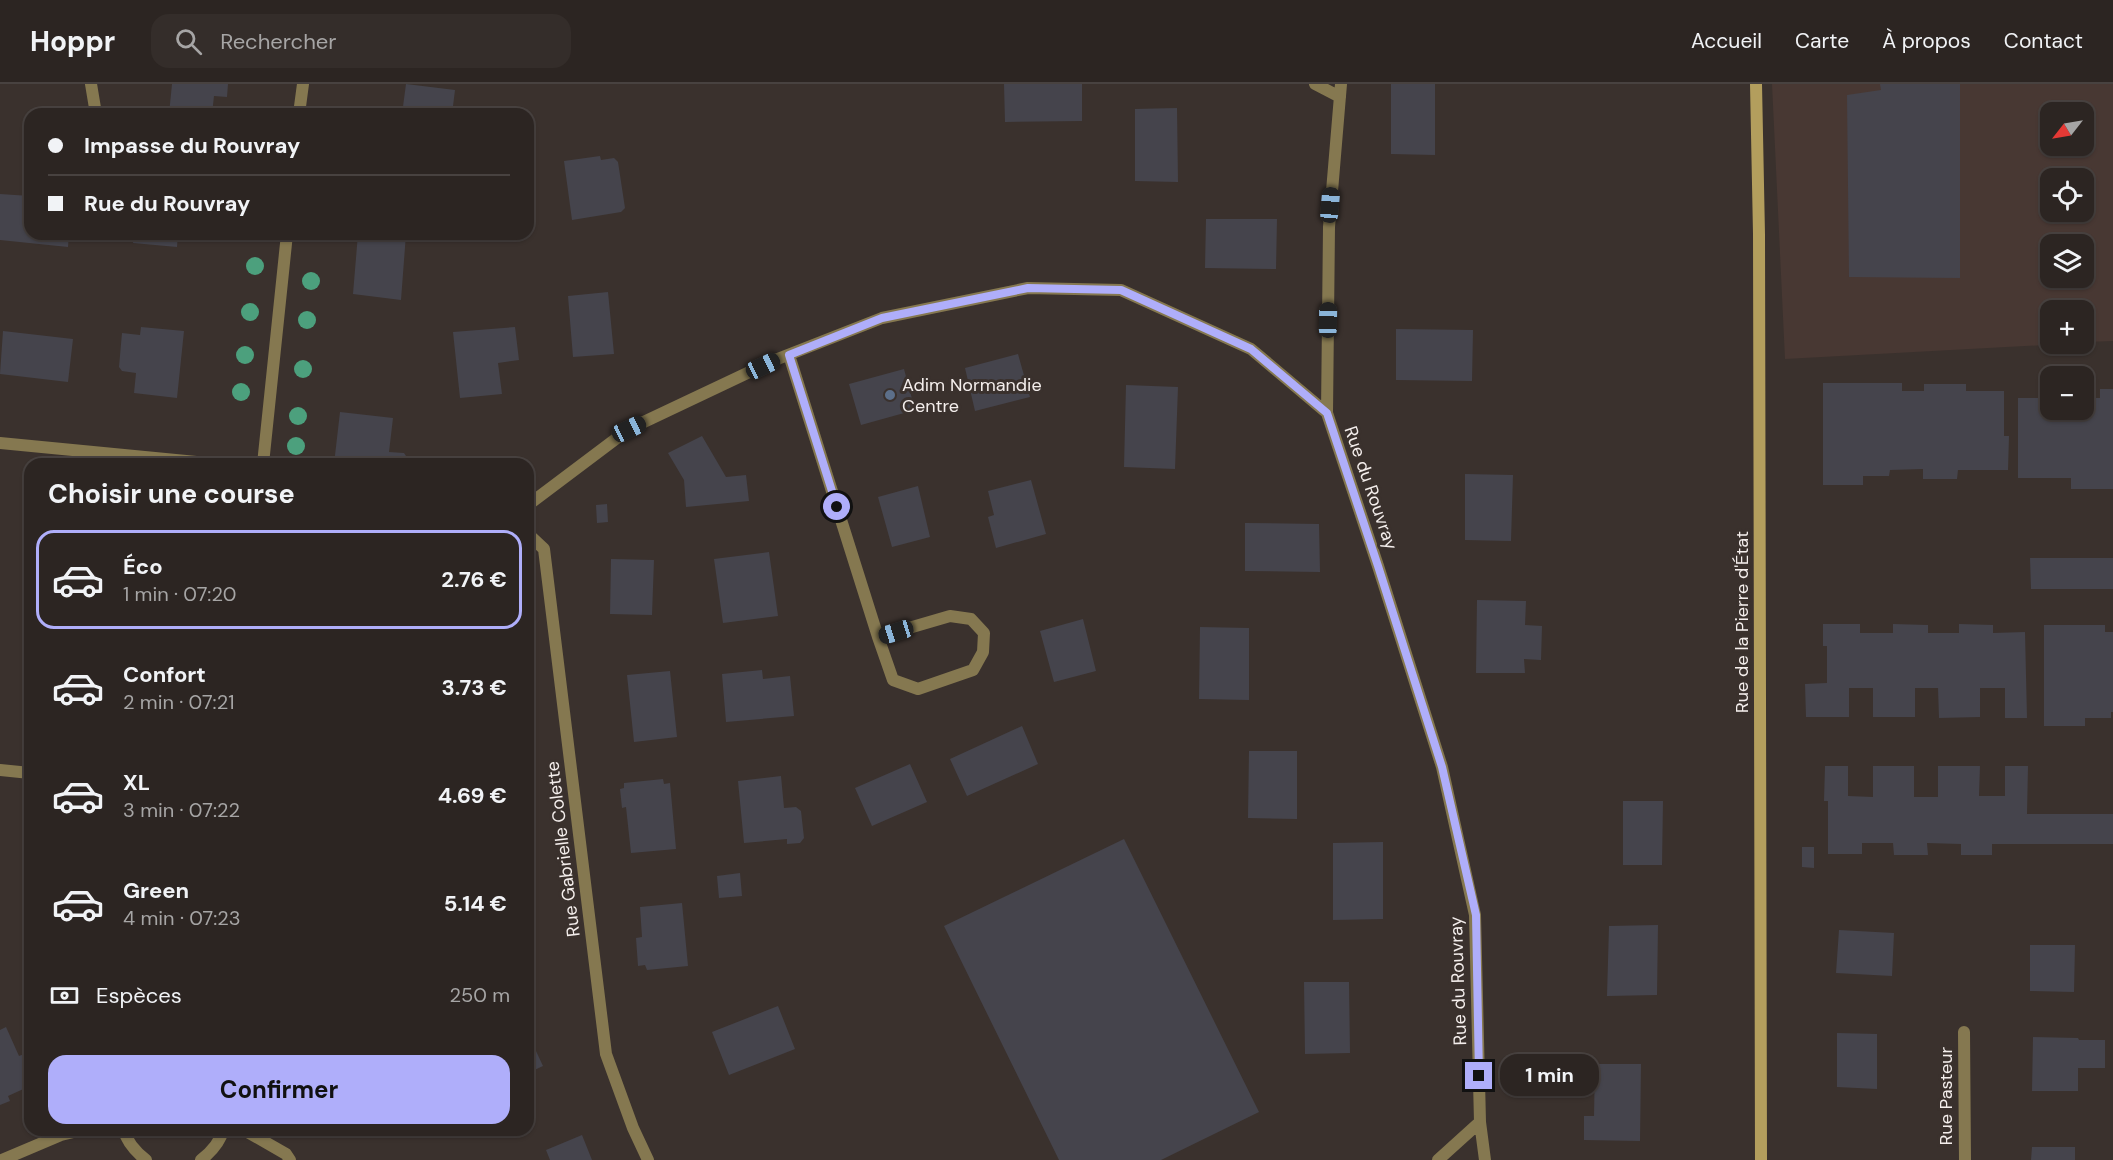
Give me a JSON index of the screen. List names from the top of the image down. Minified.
{"streets":{"street":["Rue du Rouvray","Rue de la Pierre d'État","Rue Gabrielle Colette","Rue Pasteur"]},"places":["Adim Normandie Centre"],"north":"bottom left","page":{"header":"Hoppr","search":"Rechercher","nav":["Accueil","Carte","À propos","Contact"],"map_buttons":["+","−"],"banner":["Impasse du Rouvray","Rue du Rouvray"],"heading":"Choisir une course","list":[{"name":"Éco","note":"1 min · 07:20","value":"2.76 €"},{"name":"Confort","note":"2 min · 07:21","value":"3.73 €"},{"name":"XL","note":"3 min · 07:22","value":"4.69 €"},{"name":"Green","note":"4 min · 07:23","value":"5.14 €"}],"pay":["Espèces","250 m"],"buttons":"Confirmer","bubble":"1 min"}}
